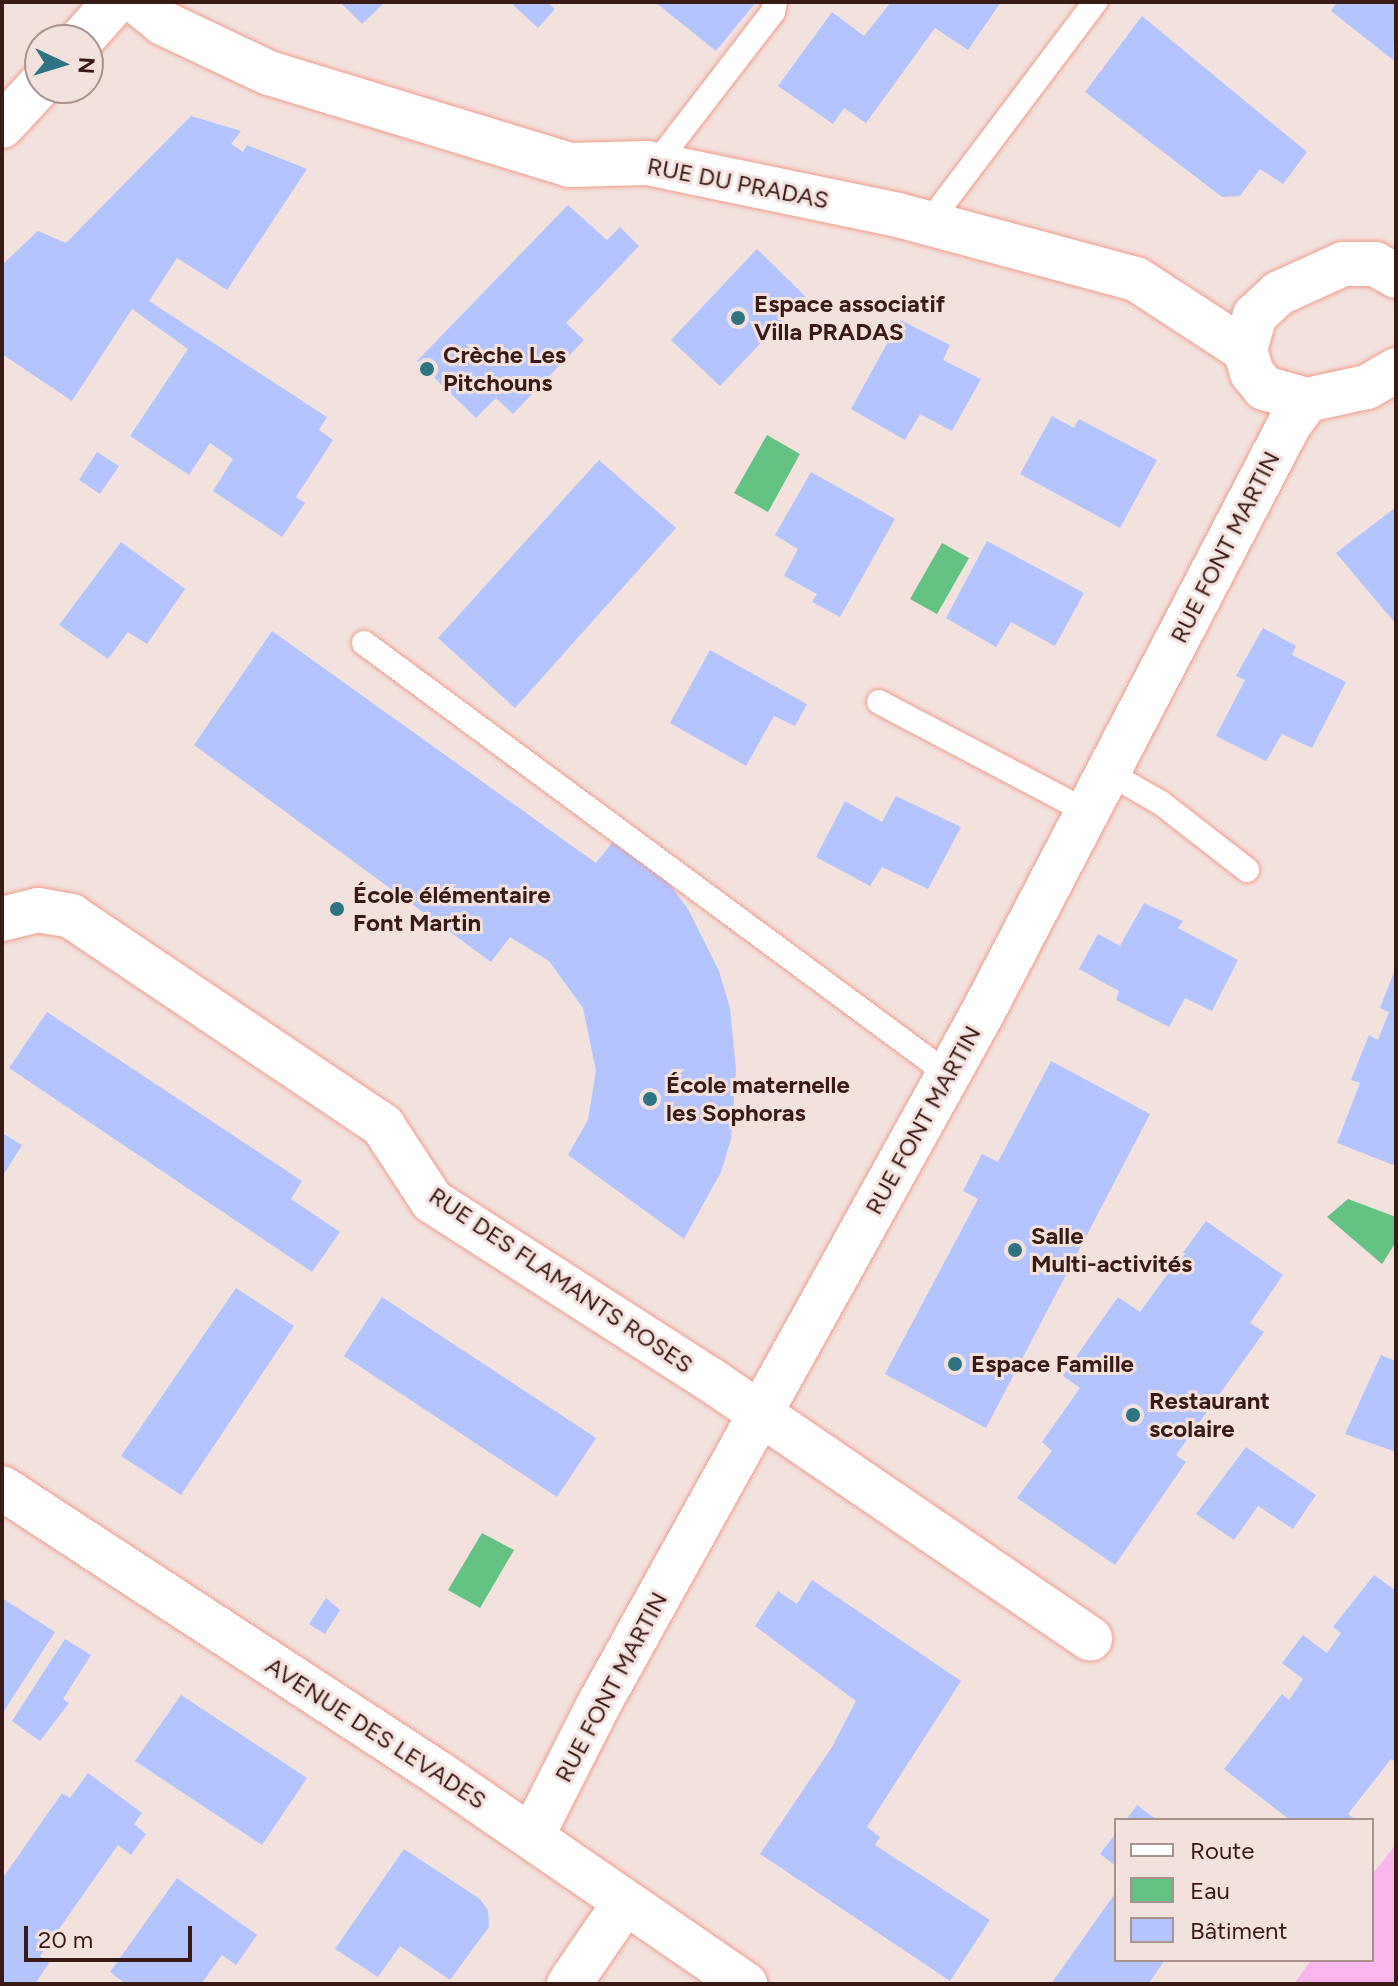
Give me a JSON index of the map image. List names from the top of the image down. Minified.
{"streets":{"street":["RUE DU PRADAS","RUE FONT MARTIN","RUE DES FLAMANTS ROSES","AVENUE DES LEVADES"]},"crossings":[["RUE FONT MARTIN","RUE DES FLAMANTS ROSES"],["RUE FONT MARTIN","AVENUE DES LEVADES"]],"places":["Espace associatif Villa PRADAS","Crèche Les Pitchouns","École élémentaire Font Martin","École maternelle les Sophoras","Salle Multi-activités","Espace Famille","Restaurant scolaire"],"legend":["Route","Eau","Bâtiment"],"scale_bar":"20 m","north":"right"}
